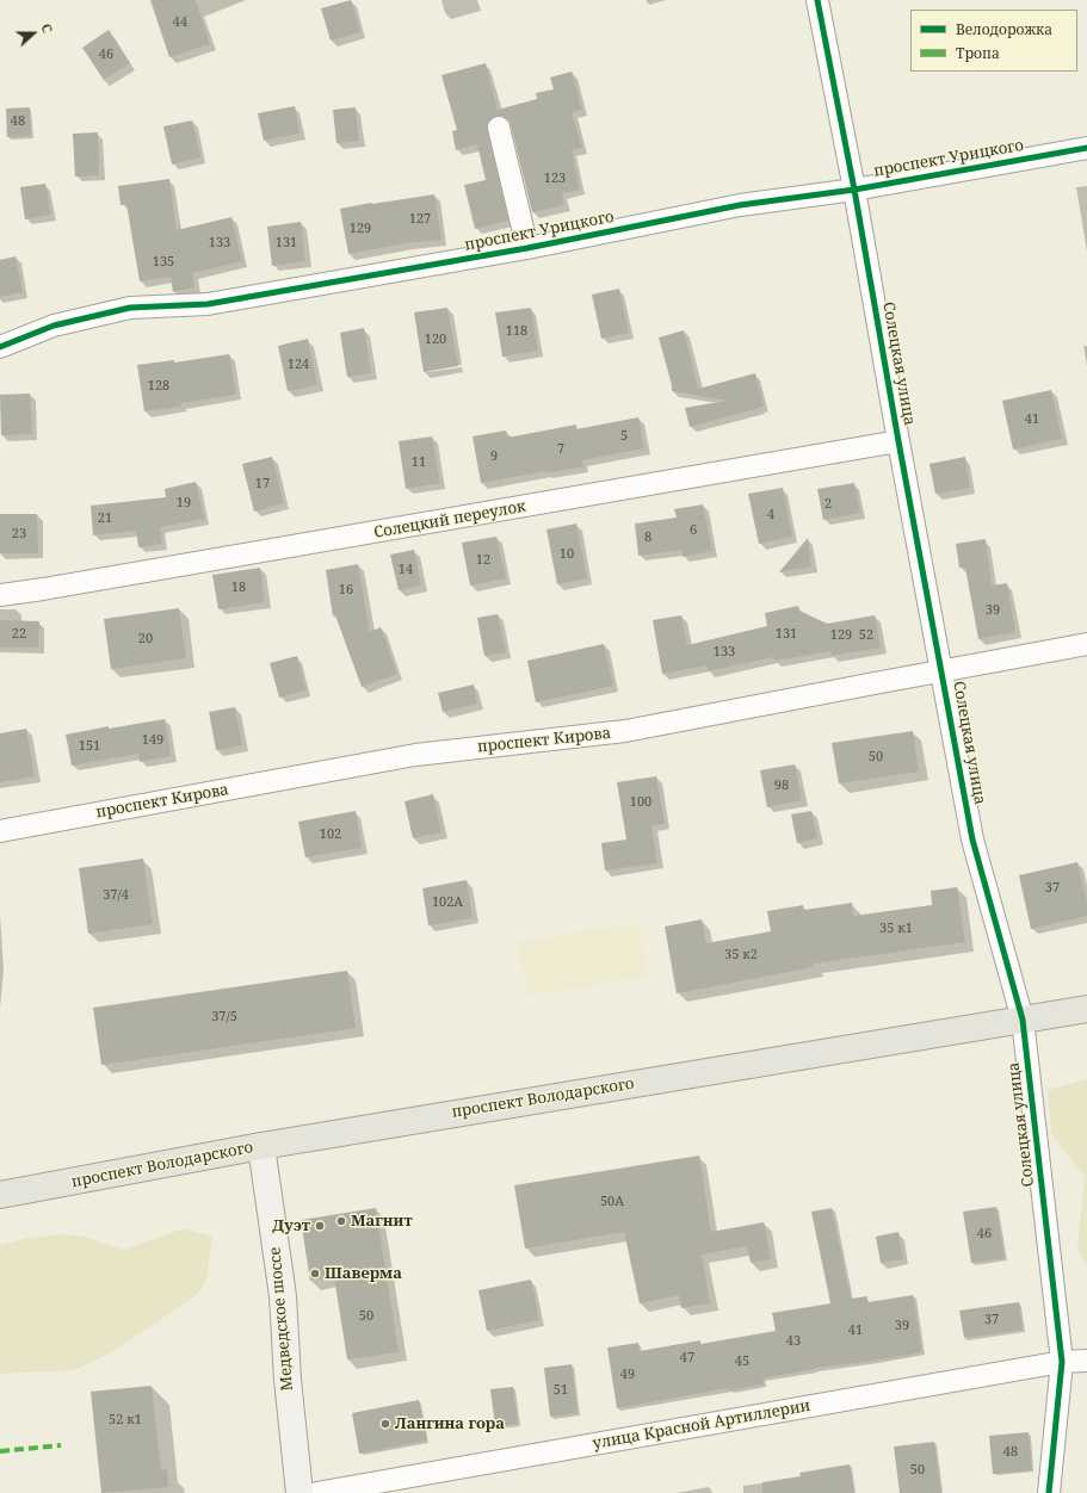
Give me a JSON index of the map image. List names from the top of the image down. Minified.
{"streets":{"main road":["проспект Володарского","Медведское шоссе"],"street":["проспект Урицкого","Солецкая улица","Солецкий переулок","проспект Кирова","улица Красной Артиллерии"]},"crossings":[["проспект Урицкого","Солецкая улица"],["Солецкая улица","Солецкий переулок"],["Солецкая улица","проспект Кирова"],["Солецкая улица","проспект Володарского"],["Солецкая улица","улица Красной Артиллерии"],["проспект Володарского","Медведское шоссе"]],"places":["Магнит","Дуэт","Шаверма","Лангина гора"],"house_numbers":["44","46","48","123","127","129","133","131","135","118","120","124","128","41","5","7","9","11","17","19","2","4","21","6","23","8","10","12","14","18","16","39","22","131","129","52","20","133","149","151","50","98","100","102","37","37/4","102А","35 к1","35 к2","37/5","50А","46","50","37","39","41","43","47","45","49","51","52 к1","48","50"],"legend":["Велодорожка","Тропа"],"north":"right"}
